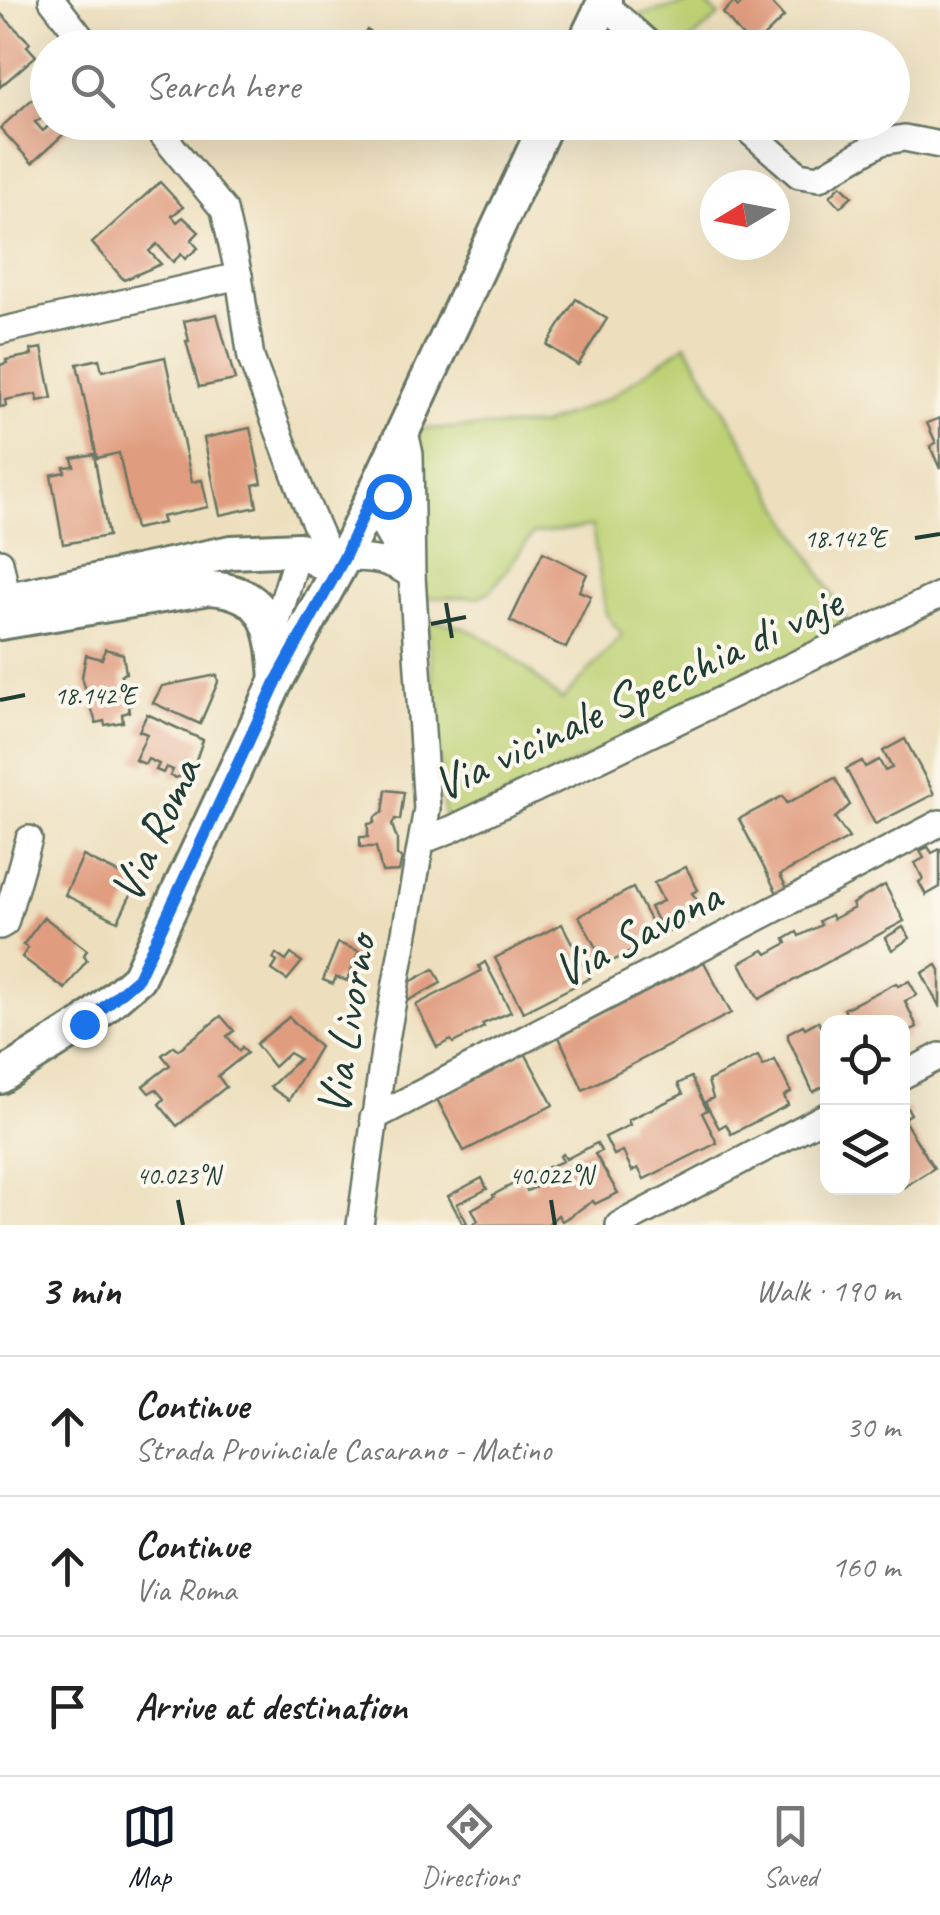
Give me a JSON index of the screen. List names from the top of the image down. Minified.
{"streets":{"main road":["Via Roma"],"street":["Via vicinale Specchia di vaje","Via Savona","Via Livorno"]},"crossings":[["Via vicinale Specchia di vaje","Via Livorno"],["Via Roma","Via Livorno"],["Via Savona","Via Livorno"]],"north":"left","page":{"search":"Search here","heading":["3 min","Walk · 190 m"],"list":[["Continue","Strada Provinciale Casarano - Matino","30 m"],["Continue","Via Roma","160 m"],"Arrive at destination"],"nav":["Map","Directions","Saved"]},"coordinates":["18.142°E","40.023°N","40.022°N"]}
